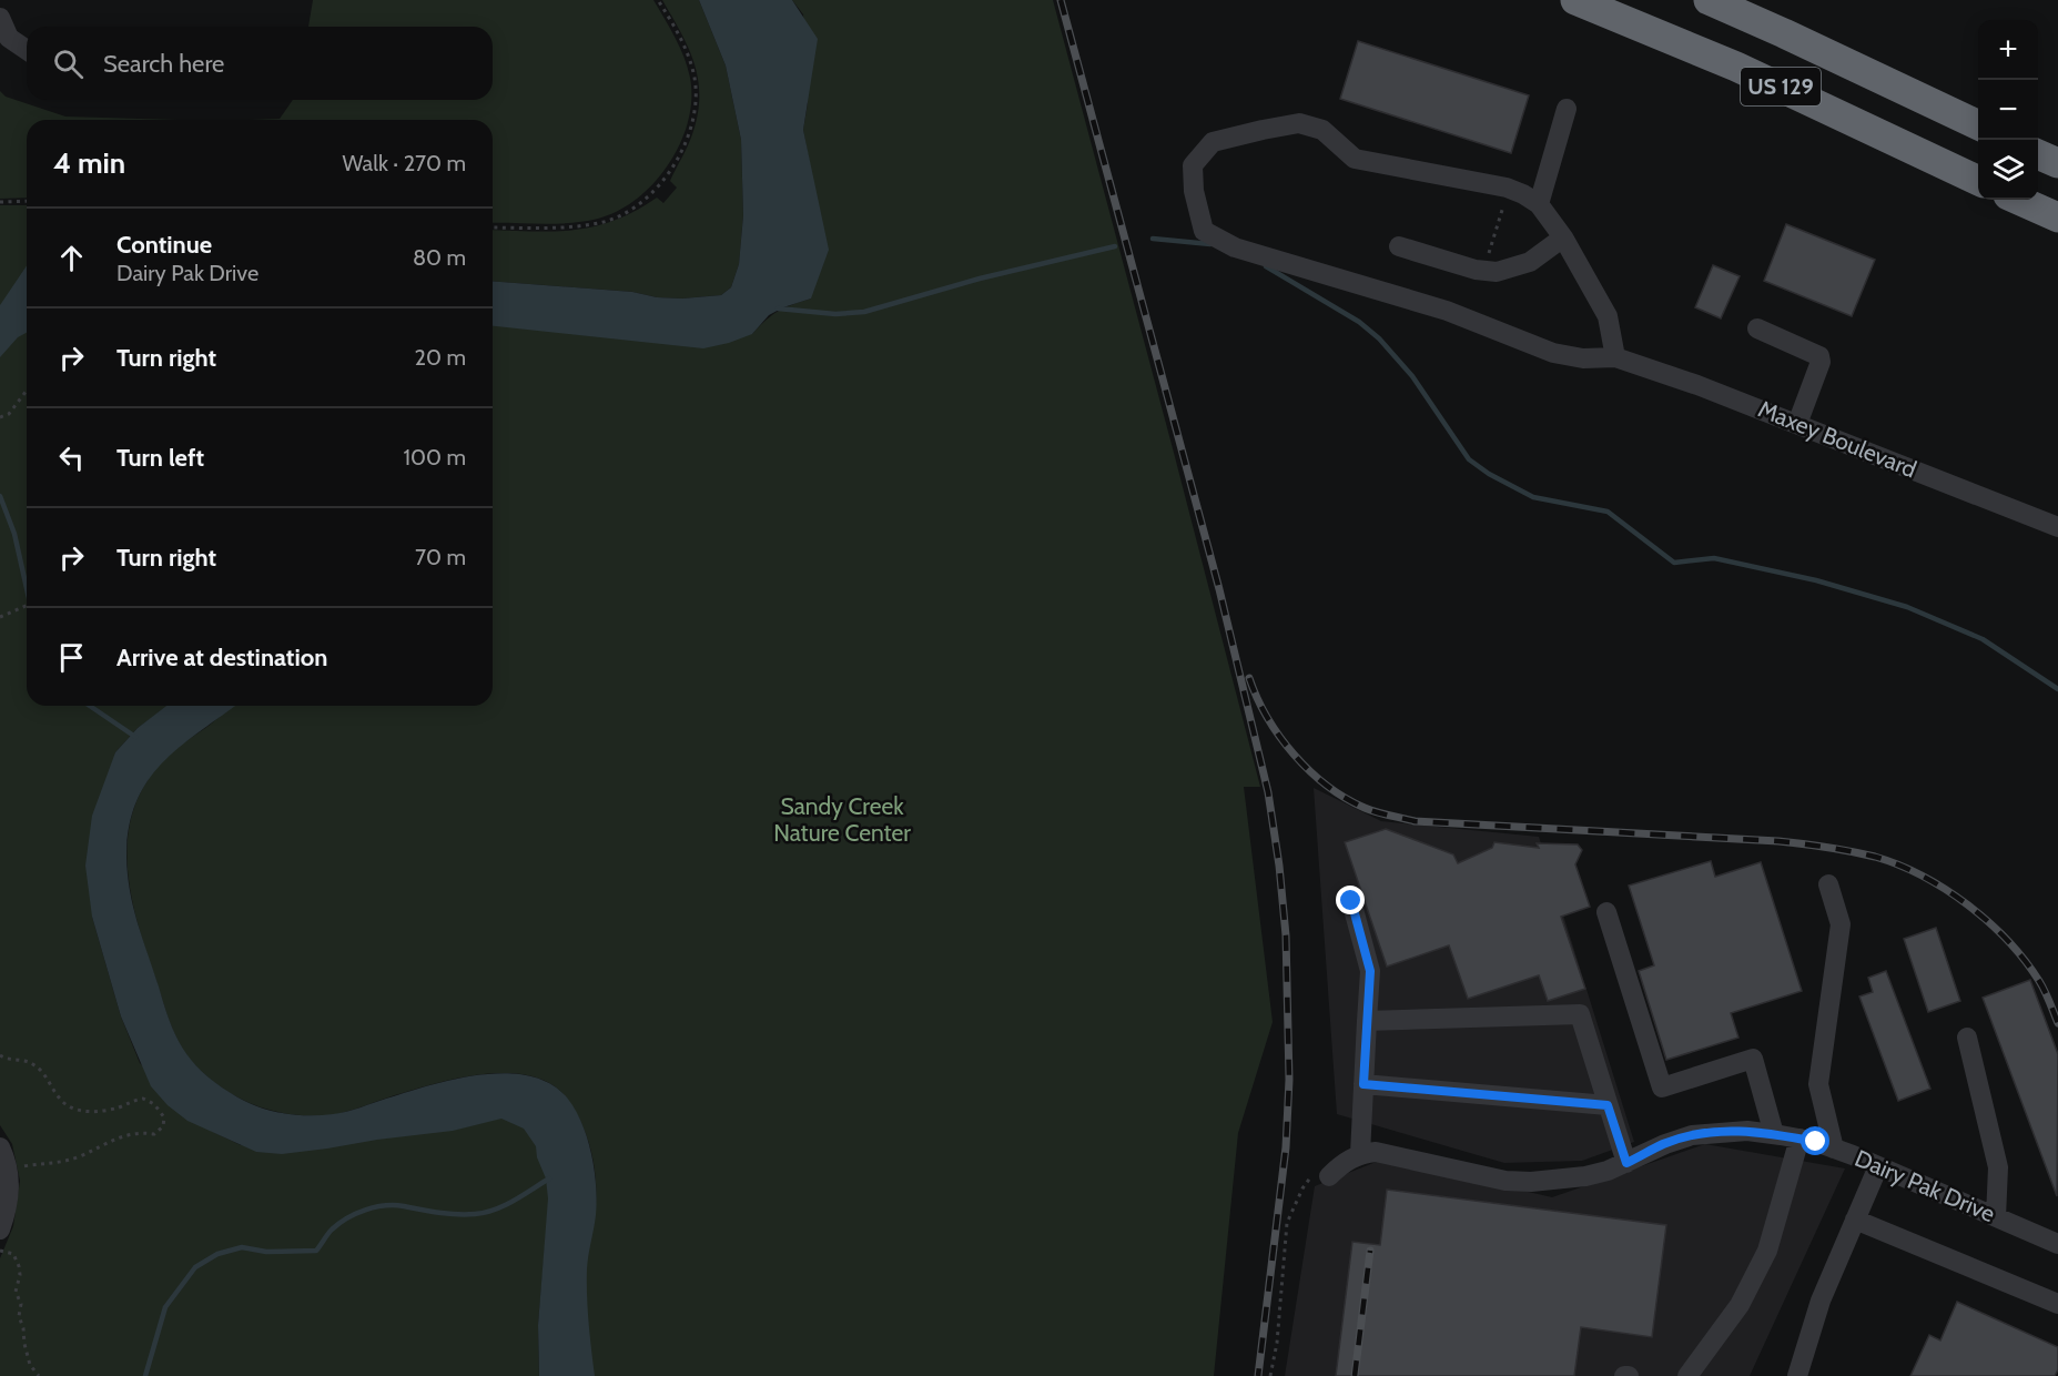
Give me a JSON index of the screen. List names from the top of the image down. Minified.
{"streets":{"highway":["US 129"],"street":["Maxey Boulevard","Dairy Pak Drive"]},"parks":["Sandy Creek Nature Center"],"page":{"map_buttons":["+","−"],"search":"Search here","heading":["4 min","Walk · 270 m"],"list":[["Continue","Dairy Pak Drive","80 m"],["Turn right","20 m"],["Turn left","100 m"],["Turn right","70 m"],"Arrive at destination"]}}
